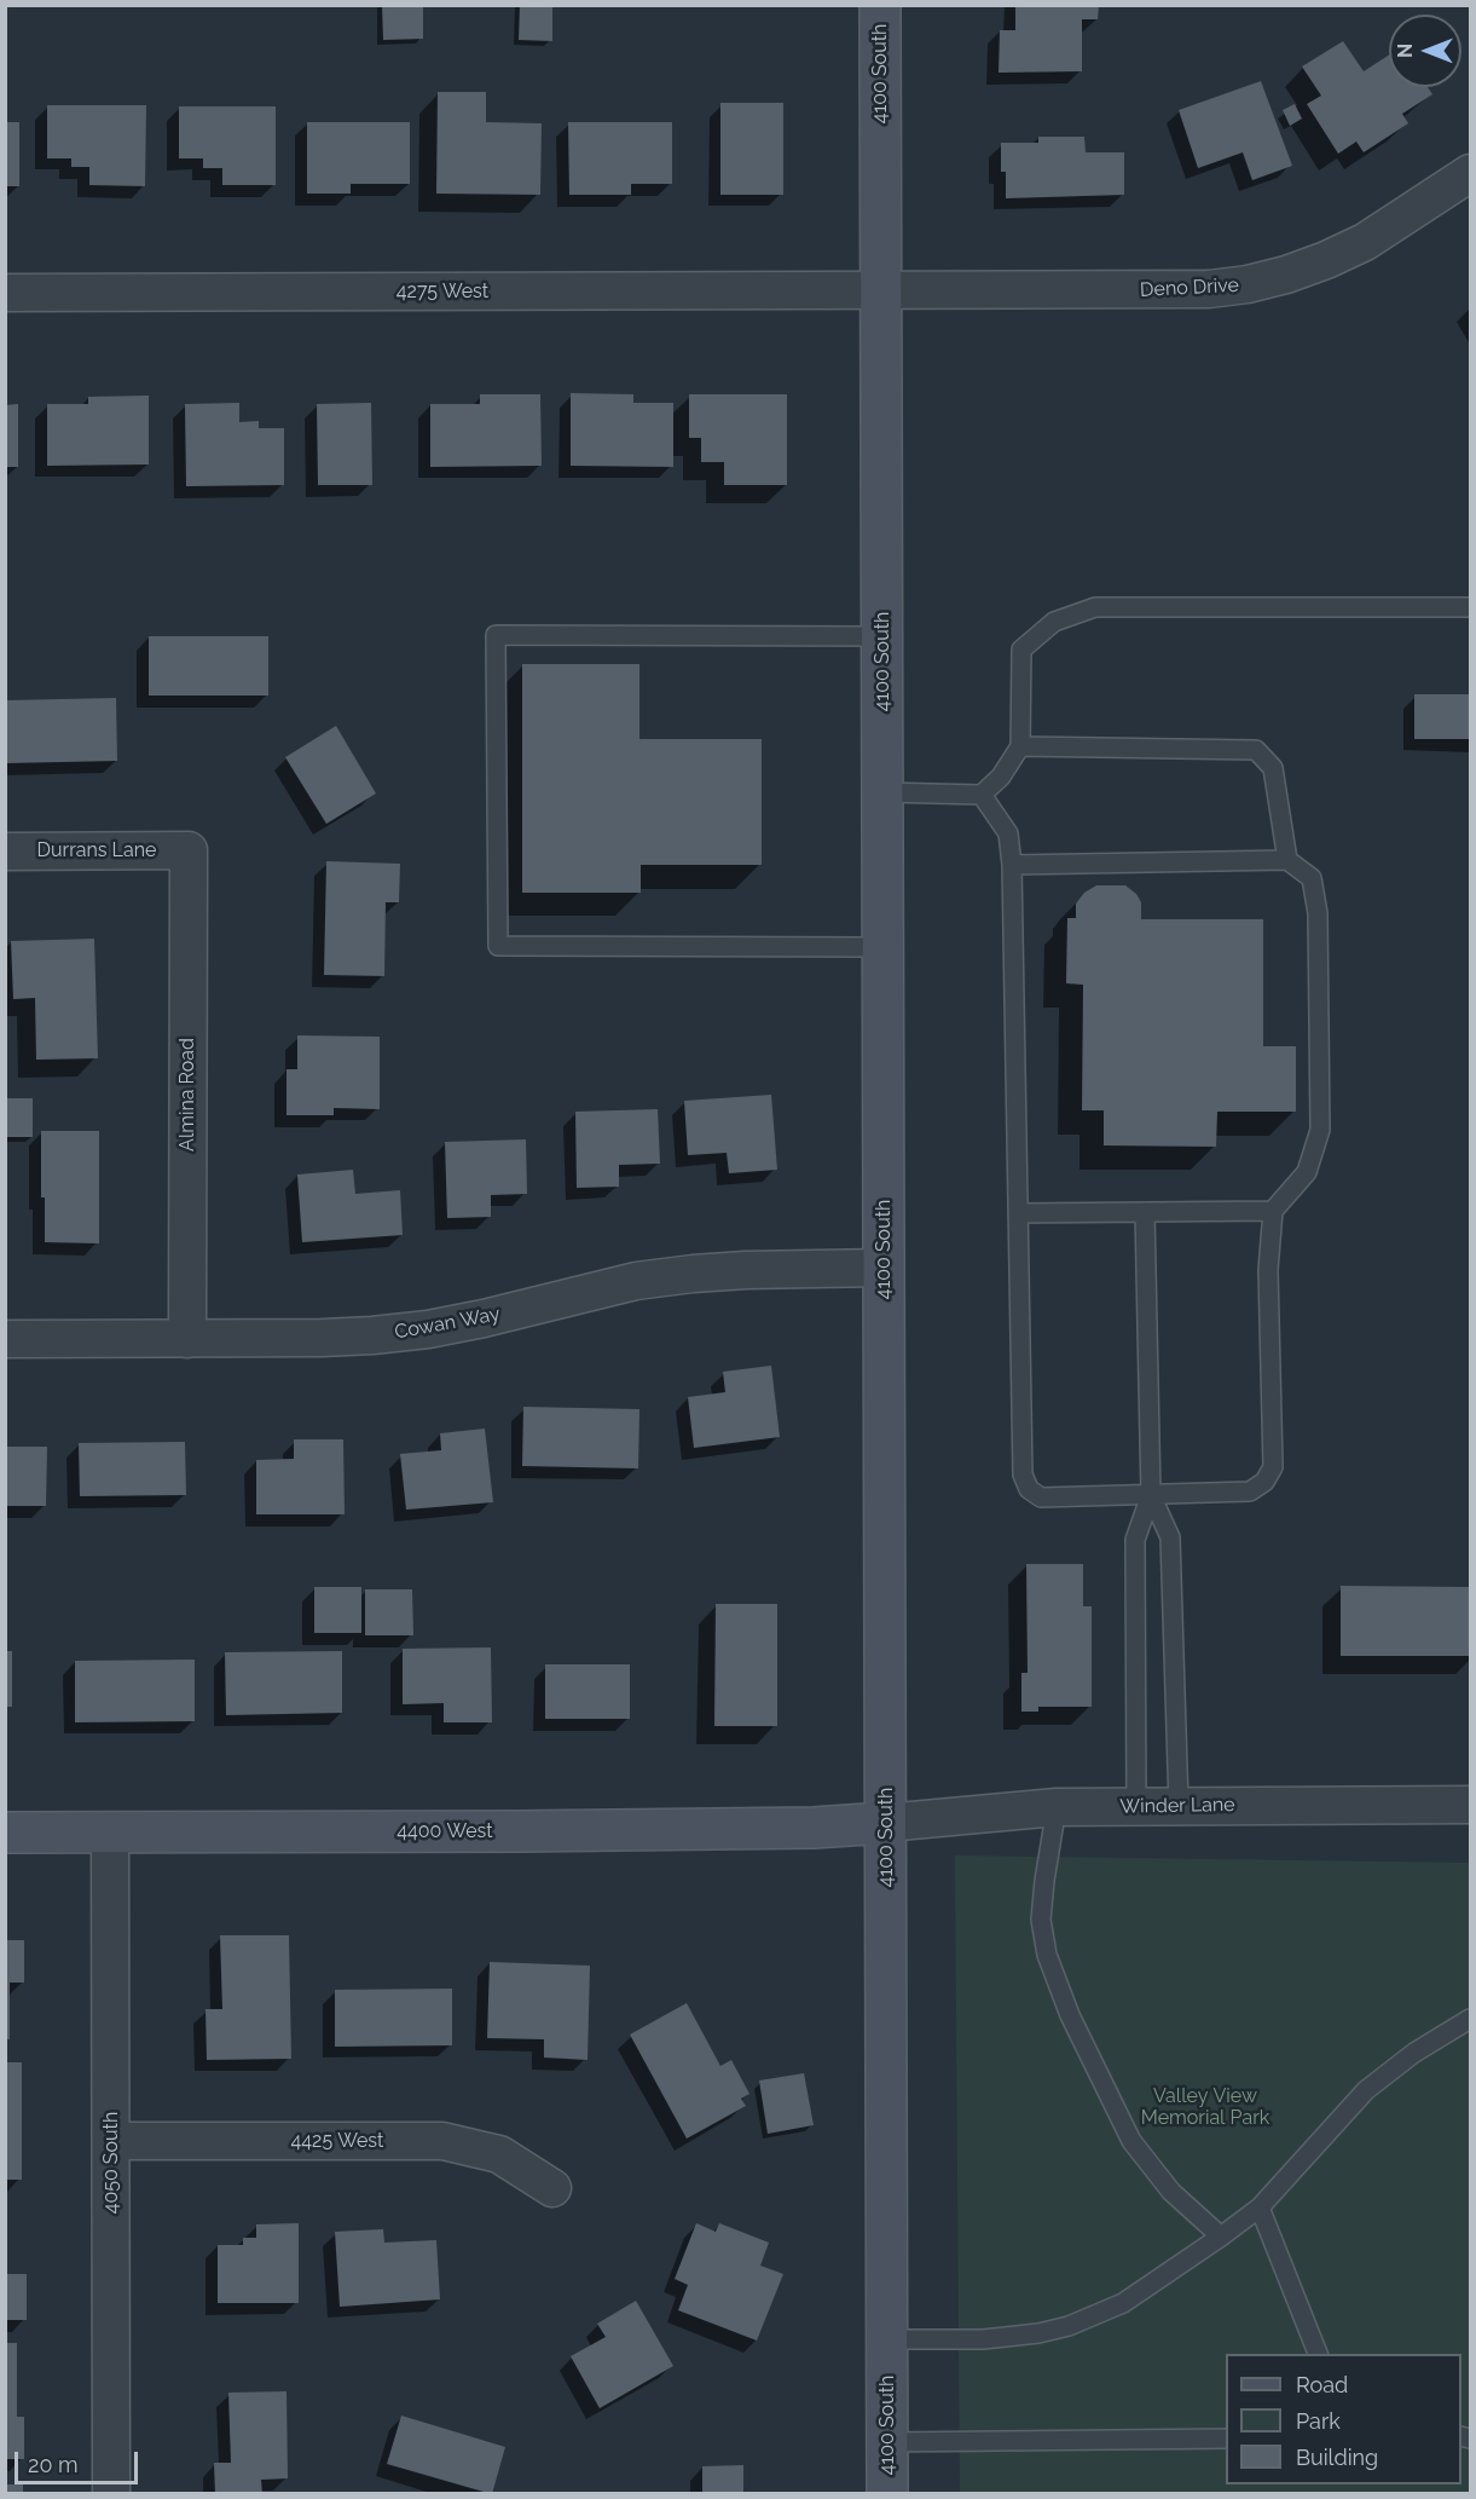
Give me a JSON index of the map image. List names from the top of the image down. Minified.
{"streets":{"main road":["4100 South","4400 West"],"street":["Deno Drive","4275 West","Durrans Lane","Almina Road","Cowan Way","Winder Lane","4425 West","4050 South"]},"crossings":[["4100 South","Deno Drive"],["4100 South","4275 West"],["4100 South","Cowan Way"],["4100 South","Winder Lane"],["4100 South","4400 West"],["Deno Drive","4275 West"],["Durrans Lane","Almina Road"],["Almina Road","Cowan Way"],["Winder Lane","4400 West"],["4400 West","4050 South"],["4425 West","4050 South"]],"parks":["Valley View Memorial Park"],"legend":["Road","Park","Building"],"scale_bar":"20 m","north":"left"}
